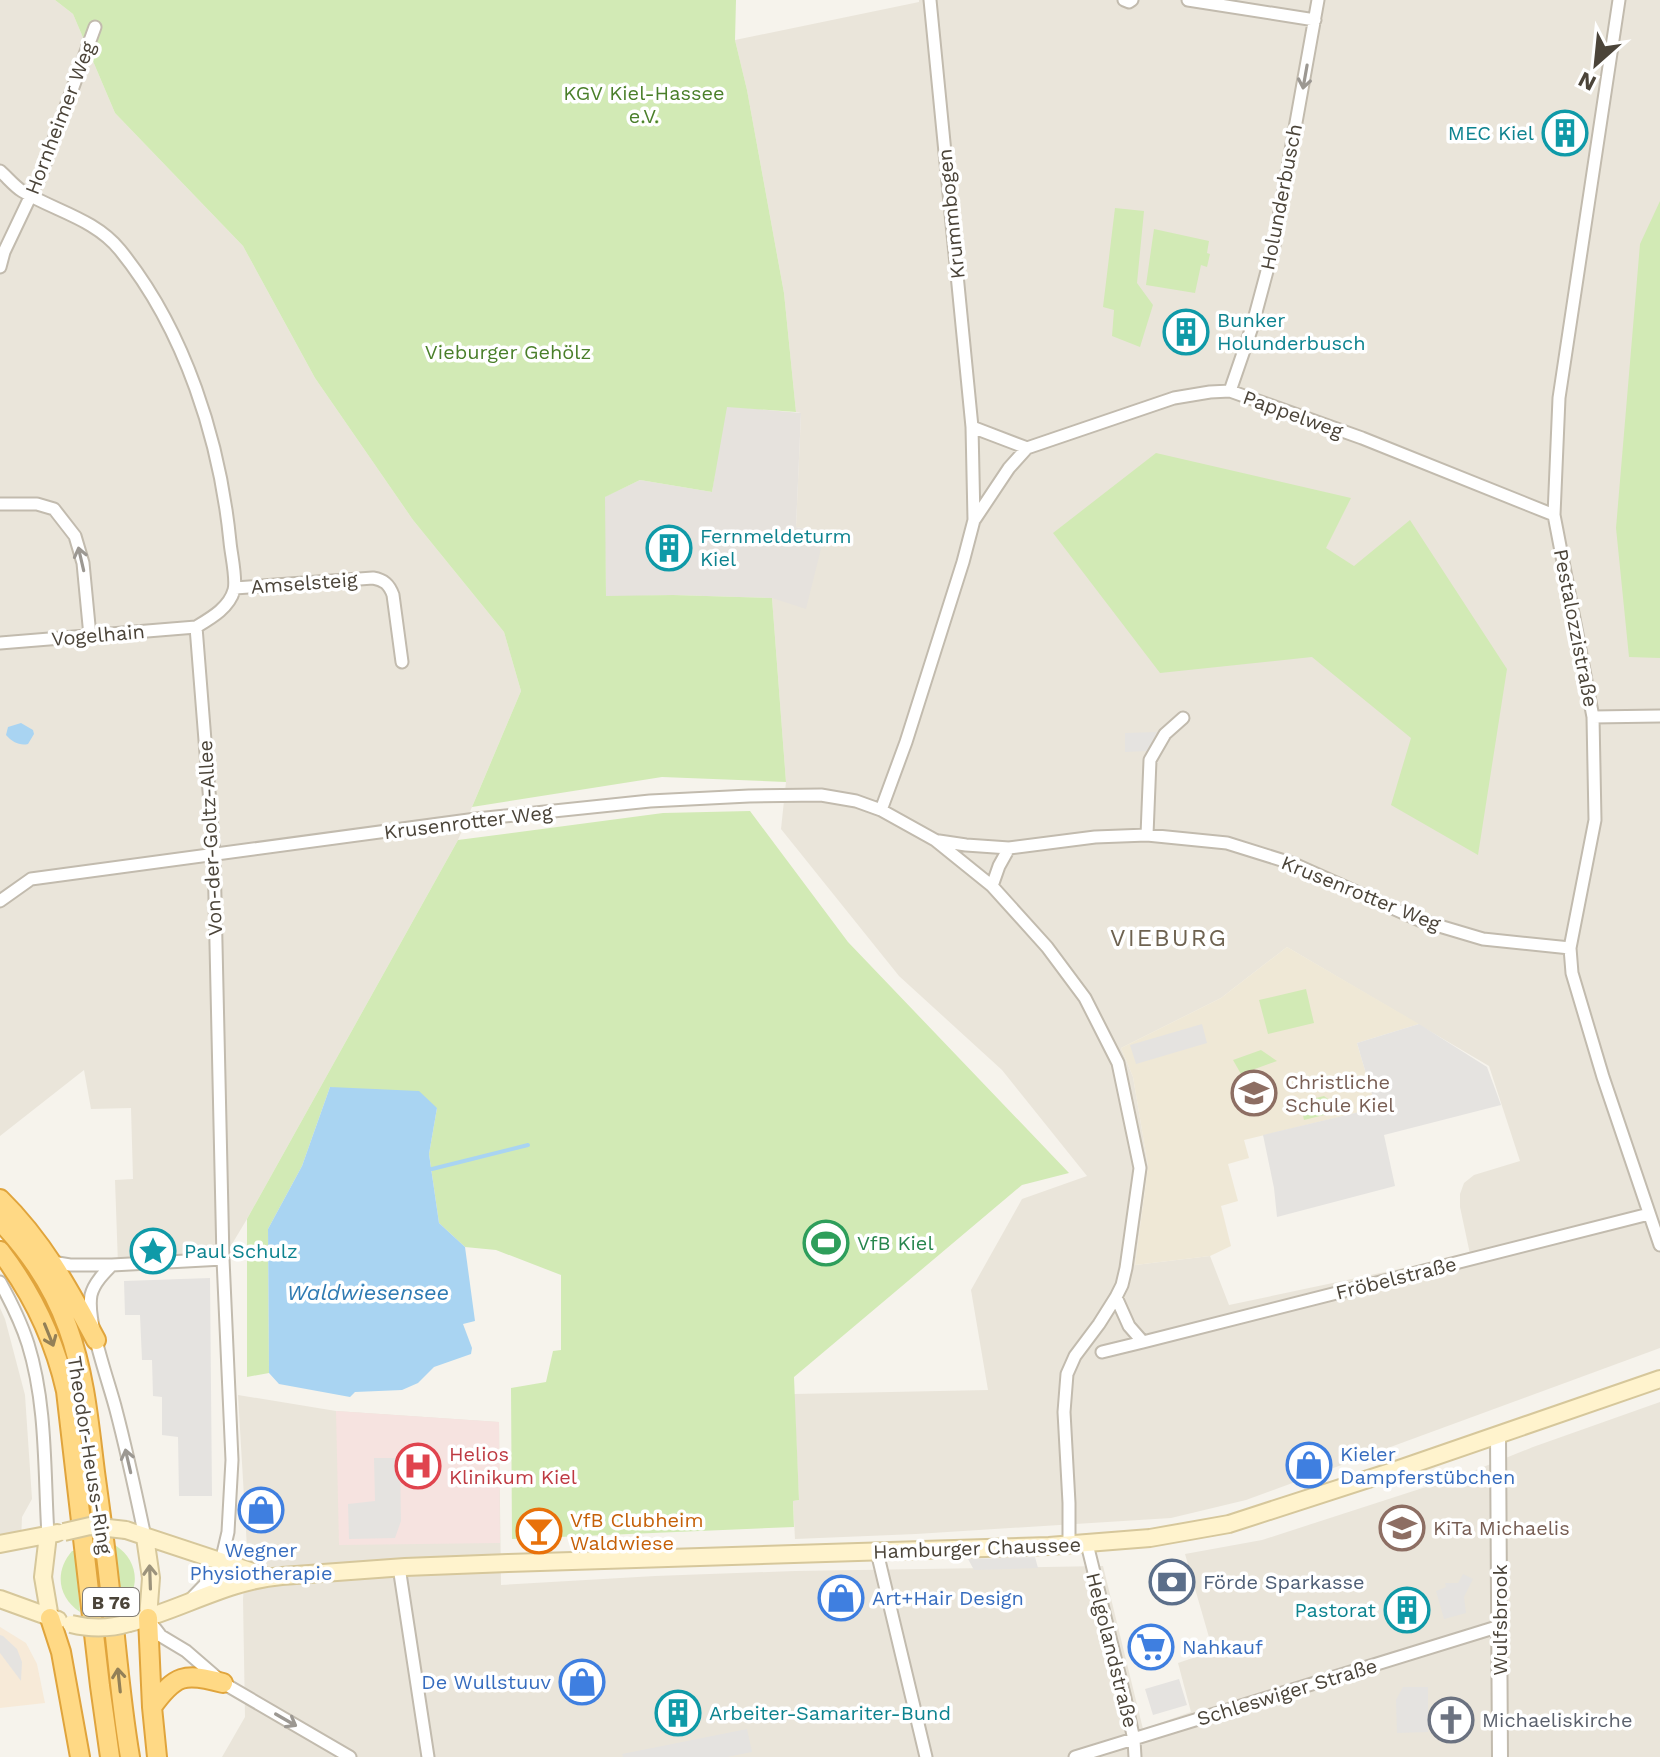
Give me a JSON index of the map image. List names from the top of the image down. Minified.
{"streets":{"highway":["Theodor-Heuss-Ring","B 76"],"main road":["Hamburger Chaussee"],"street":["Hornheimer Weg","Holunderbusch","Krummbogen","Pappelweg","Amselsteig","Pestalozzistraße","Vogelhain","Krusenrotter Weg","Von-der-Goltz-Allee","Fröbelstraße","Wulfsbrook","Helgolandstraße","Schleswiger Straße"]},"crossings":[["Holunderbusch","Pappelweg"],["Krummbogen","Pappelweg"],["Krummbogen","Krusenrotter Weg"],["Pappelweg","Pestalozzistraße"],["Pestalozzistraße","Krusenrotter Weg"],["Pestalozzistraße","Fröbelstraße"],["Vogelhain","Von-der-Goltz-Allee"],["Krusenrotter Weg","Von-der-Goltz-Allee"],["Krusenrotter Weg","Hamburger Chaussee"],["Von-der-Goltz-Allee","Hamburger Chaussee"],["Theodor-Heuss-Ring","Hamburger Chaussee"],["Hamburger Chaussee","Wulfsbrook"],["Hamburger Chaussee","Helgolandstraße"],["Wulfsbrook","Schleswiger Straße"],["Helgolandstraße","Schleswiger Straße"]],"one_way":["Holunderbusch"],"districts":["VIEBURG"],"water":["Waldwiesensee"],"parks":["KGV Kiel-Hassee e.V.","Vieburger Gehölz"],"places":{"building":["MEC Kiel","Bunker Holunderbusch","Fernmeldeturm Kiel","Pastorat","Arbeiter-Samariter-Bund"],"school or university":["Christliche Schule Kiel","KiTa Michaelis"],"sports":["VfB Kiel"],"place":["Paul Schulz"],"shop":["Kieler Dampferstübchen","Wegner Physiotherapie","Art+Hair Design","De Wullstuuv"],"hospital":["Helios Klinikum Kiel"],"bar":["VfB Clubheim Waldwiese"],"bank":["Förde Sparkasse"],"supermarket":["Nahkauf"],"church":["Michaeliskirche"]},"north":"bottom left"}
